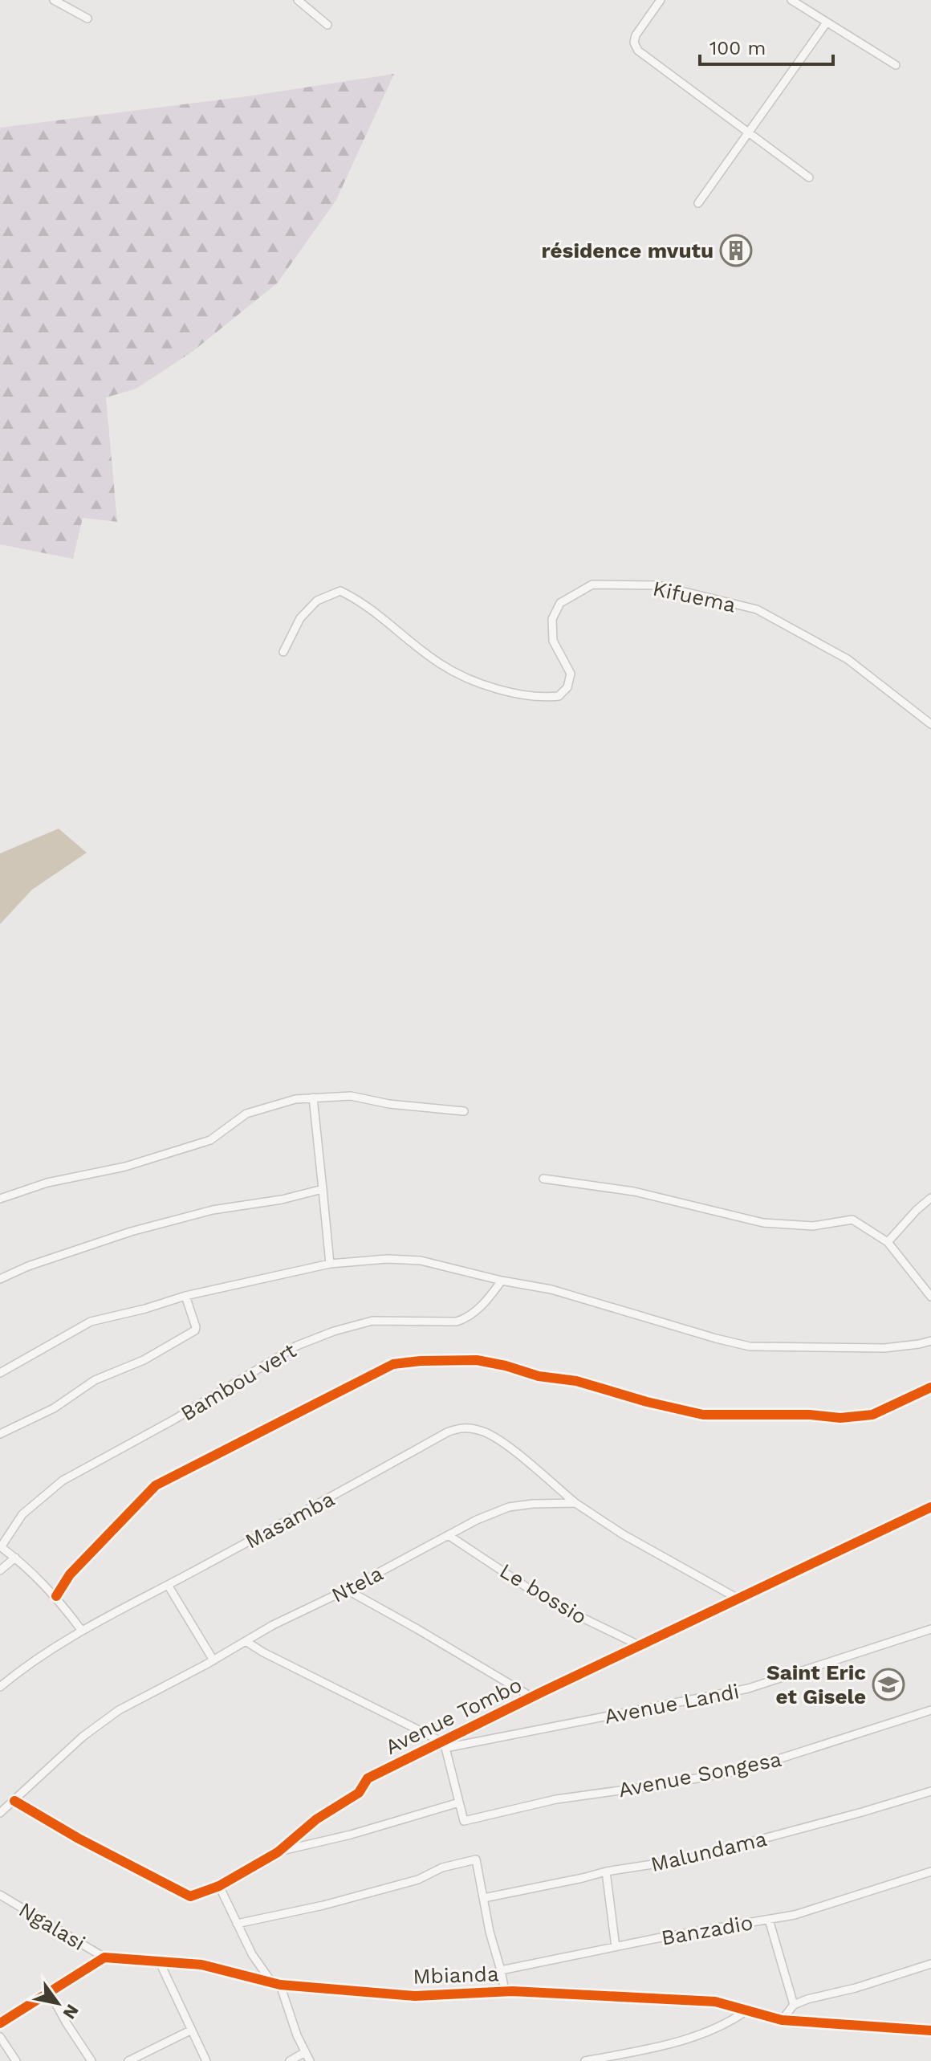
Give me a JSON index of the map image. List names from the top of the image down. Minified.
{"streets":{"street":["Kifuema","Bambou vert","Masamba","Ntela","Le bossio","Avenue Landi","Avenue Tombo","Avenue Songesa","Malundama","Ngalasi","Banzadio","Mbianda"]},"crossings":[["Masamba","Ntela"],["Ntela","Le bossio"],["Ntela","Avenue Tombo"],["Le bossio","Avenue Tombo"],["Avenue Landi","Avenue Tombo"],["Ngalasi","Mbianda"]],"places":{"building":["résidence mvutu"],"school or university":["Saint Eric et Gisele"]},"scale_bar":"100 m","north":"bottom right"}
